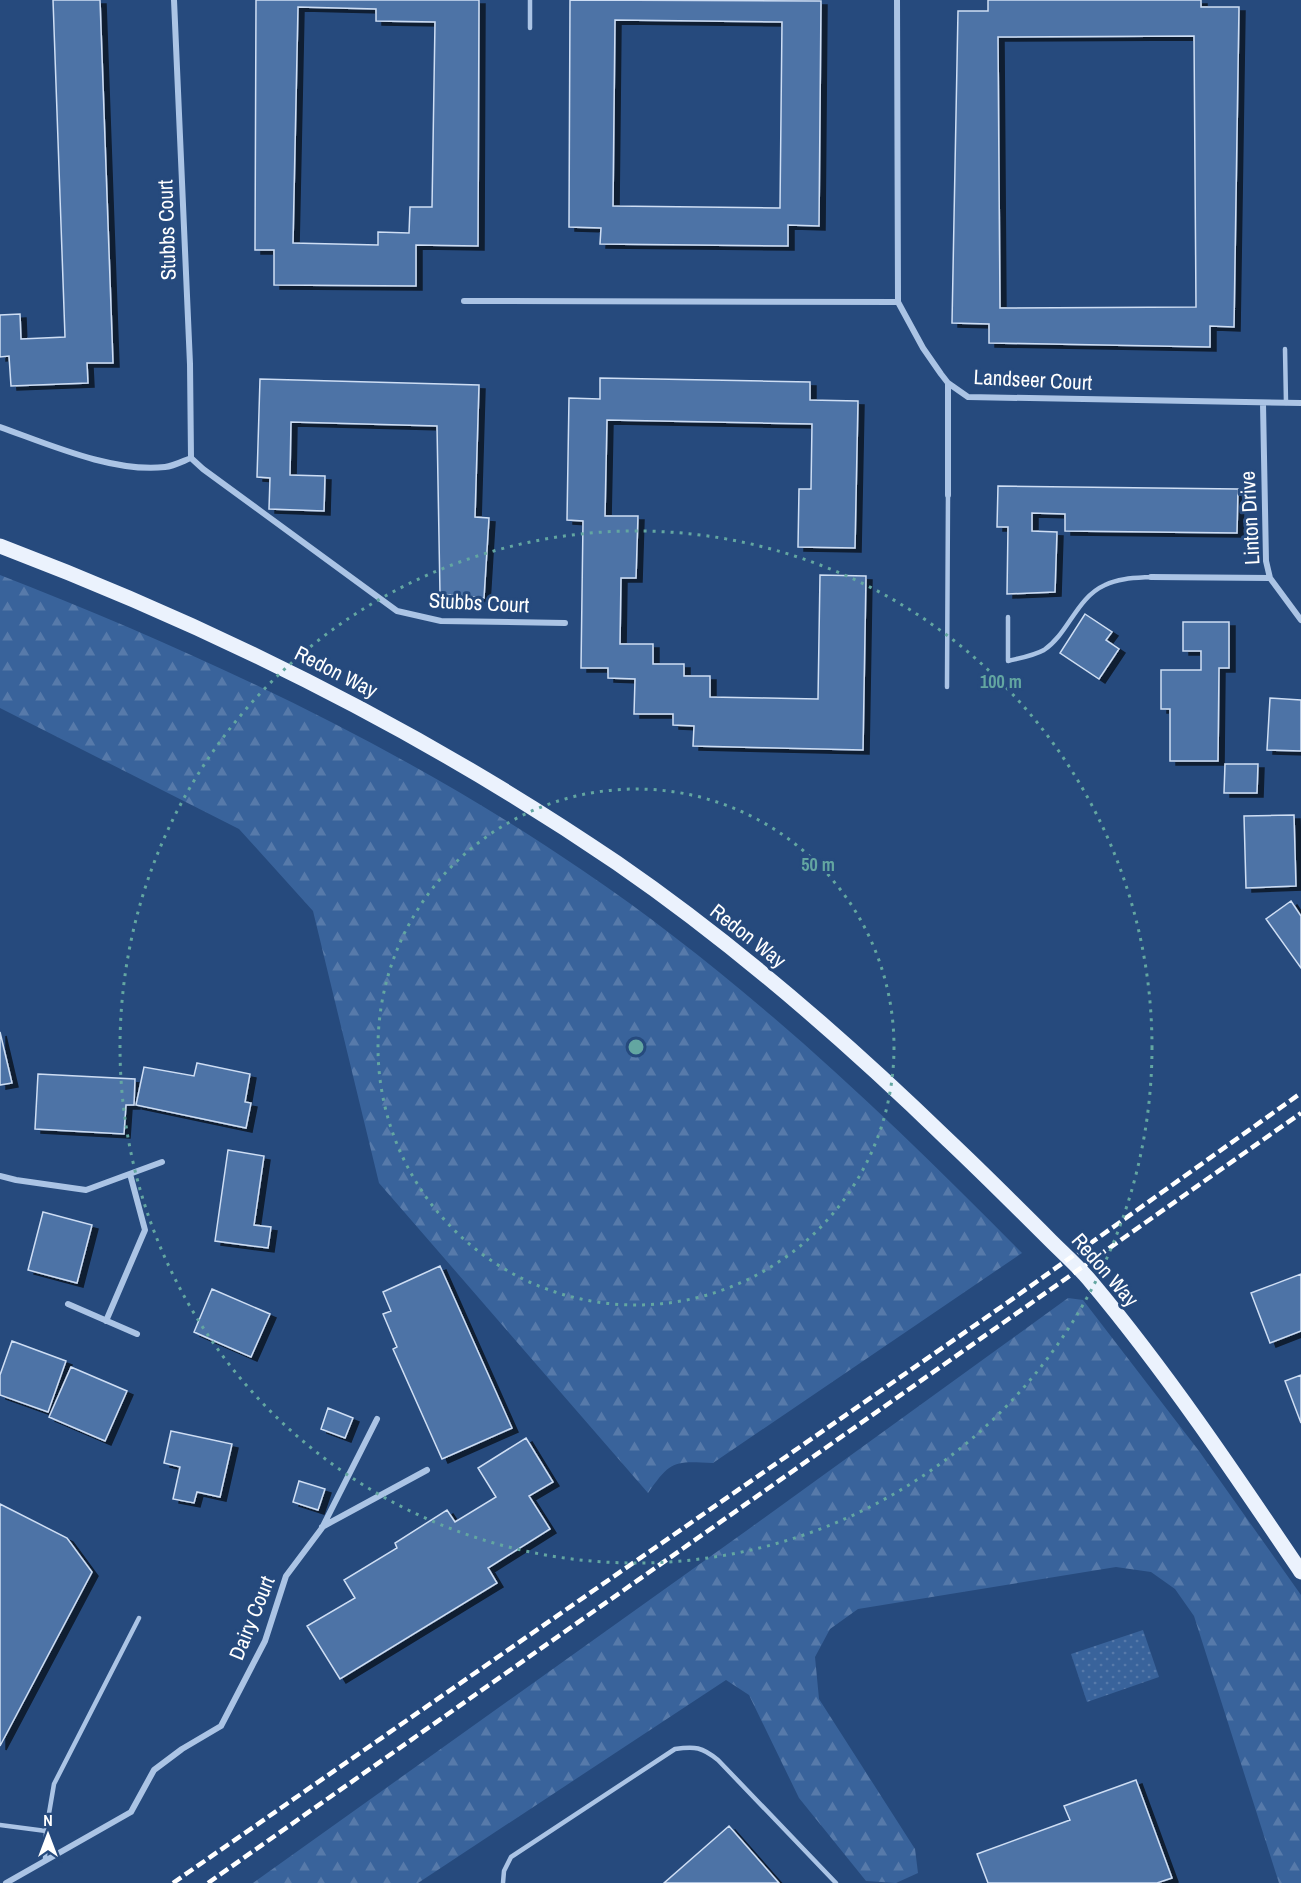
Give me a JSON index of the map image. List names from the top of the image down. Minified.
{"streets":{"main road":["Redon Way"],"street":["Stubbs Court","Landseer Court","Linton Drive","Dairy Court"]},"crossings":[["Landseer Court","Linton Drive"]],"north":"top","rings":["100 m","50 m"]}
